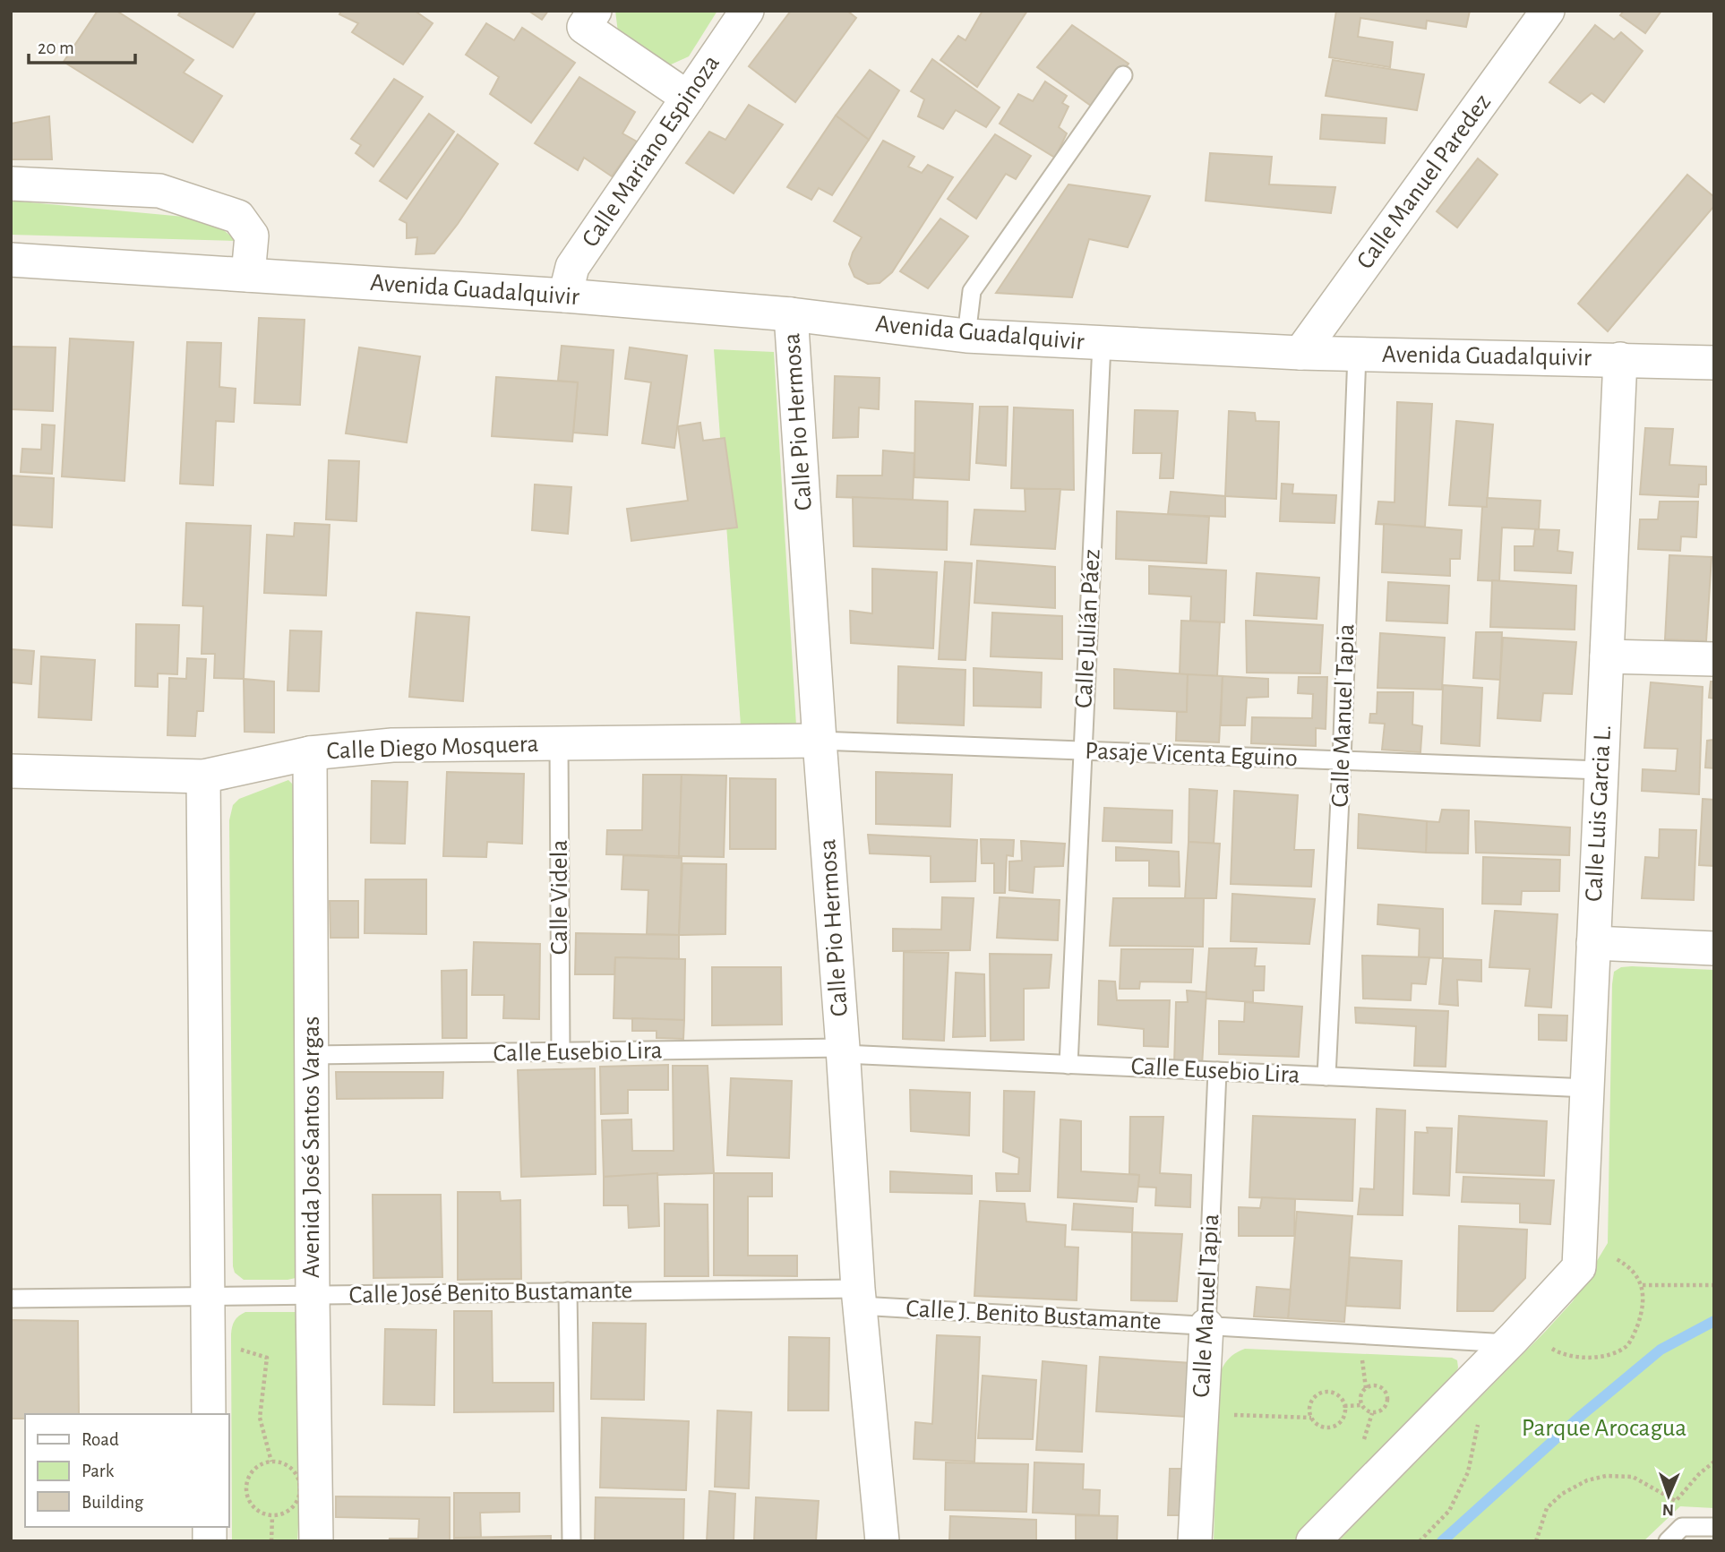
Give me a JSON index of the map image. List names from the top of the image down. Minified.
{"streets":{"street":["Calle Mariano Espinoza","Calle Manuel Paredez","Avenida Guadalquivir","Calle Pio Hermosa","Calle Manuel Tapia","Calle Diego Mosquera","Calle Luis Garcia L.","Avenida José Santos Vargas"],"lane":["Calle Julián Páez","Pasaje Vicenta Eguino","Calle Videla","Calle Eusebio Lira","Calle José Benito Bustamante","Calle J. Benito Bustamante"]},"crossings":[["Calle Mariano Espinoza","Avenida Guadalquivir"],["Calle Manuel Paredez","Avenida Guadalquivir"],["Avenida Guadalquivir","Calle Pio Hermosa"],["Avenida Guadalquivir","Calle Julián Páez"],["Avenida Guadalquivir","Calle Manuel Tapia"],["Avenida Guadalquivir","Calle Luis Garcia L."],["Calle Pio Hermosa","Calle Diego Mosquera"],["Calle Pio Hermosa","Pasaje Vicenta Eguino"],["Calle Pio Hermosa","Calle Eusebio Lira"],["Calle Pio Hermosa","Calle José Benito Bustamante"],["Calle Pio Hermosa","Calle J. Benito Bustamante"],["Calle Julián Páez","Pasaje Vicenta Eguino"],["Calle Julián Páez","Calle Eusebio Lira"],["Calle Manuel Tapia","Pasaje Vicenta Eguino"],["Calle Manuel Tapia","Calle Eusebio Lira"],["Calle Manuel Tapia","Calle J. Benito Bustamante"],["Calle Diego Mosquera","Pasaje Vicenta Eguino"],["Calle Diego Mosquera","Calle Videla"],["Calle Diego Mosquera","Avenida José Santos Vargas"],["Pasaje Vicenta Eguino","Calle Luis Garcia L."],["Calle Luis Garcia L.","Calle Eusebio Lira"],["Calle Videla","Calle Eusebio Lira"],["Calle Eusebio Lira","Avenida José Santos Vargas"],["Avenida José Santos Vargas","Calle José Benito Bustamante"],["Calle José Benito Bustamante","Calle J. Benito Bustamante"]],"parks":["Parque Arocagua"],"legend":["Road","Park","Building"],"scale_bar":"20 m","north":"bottom"}
